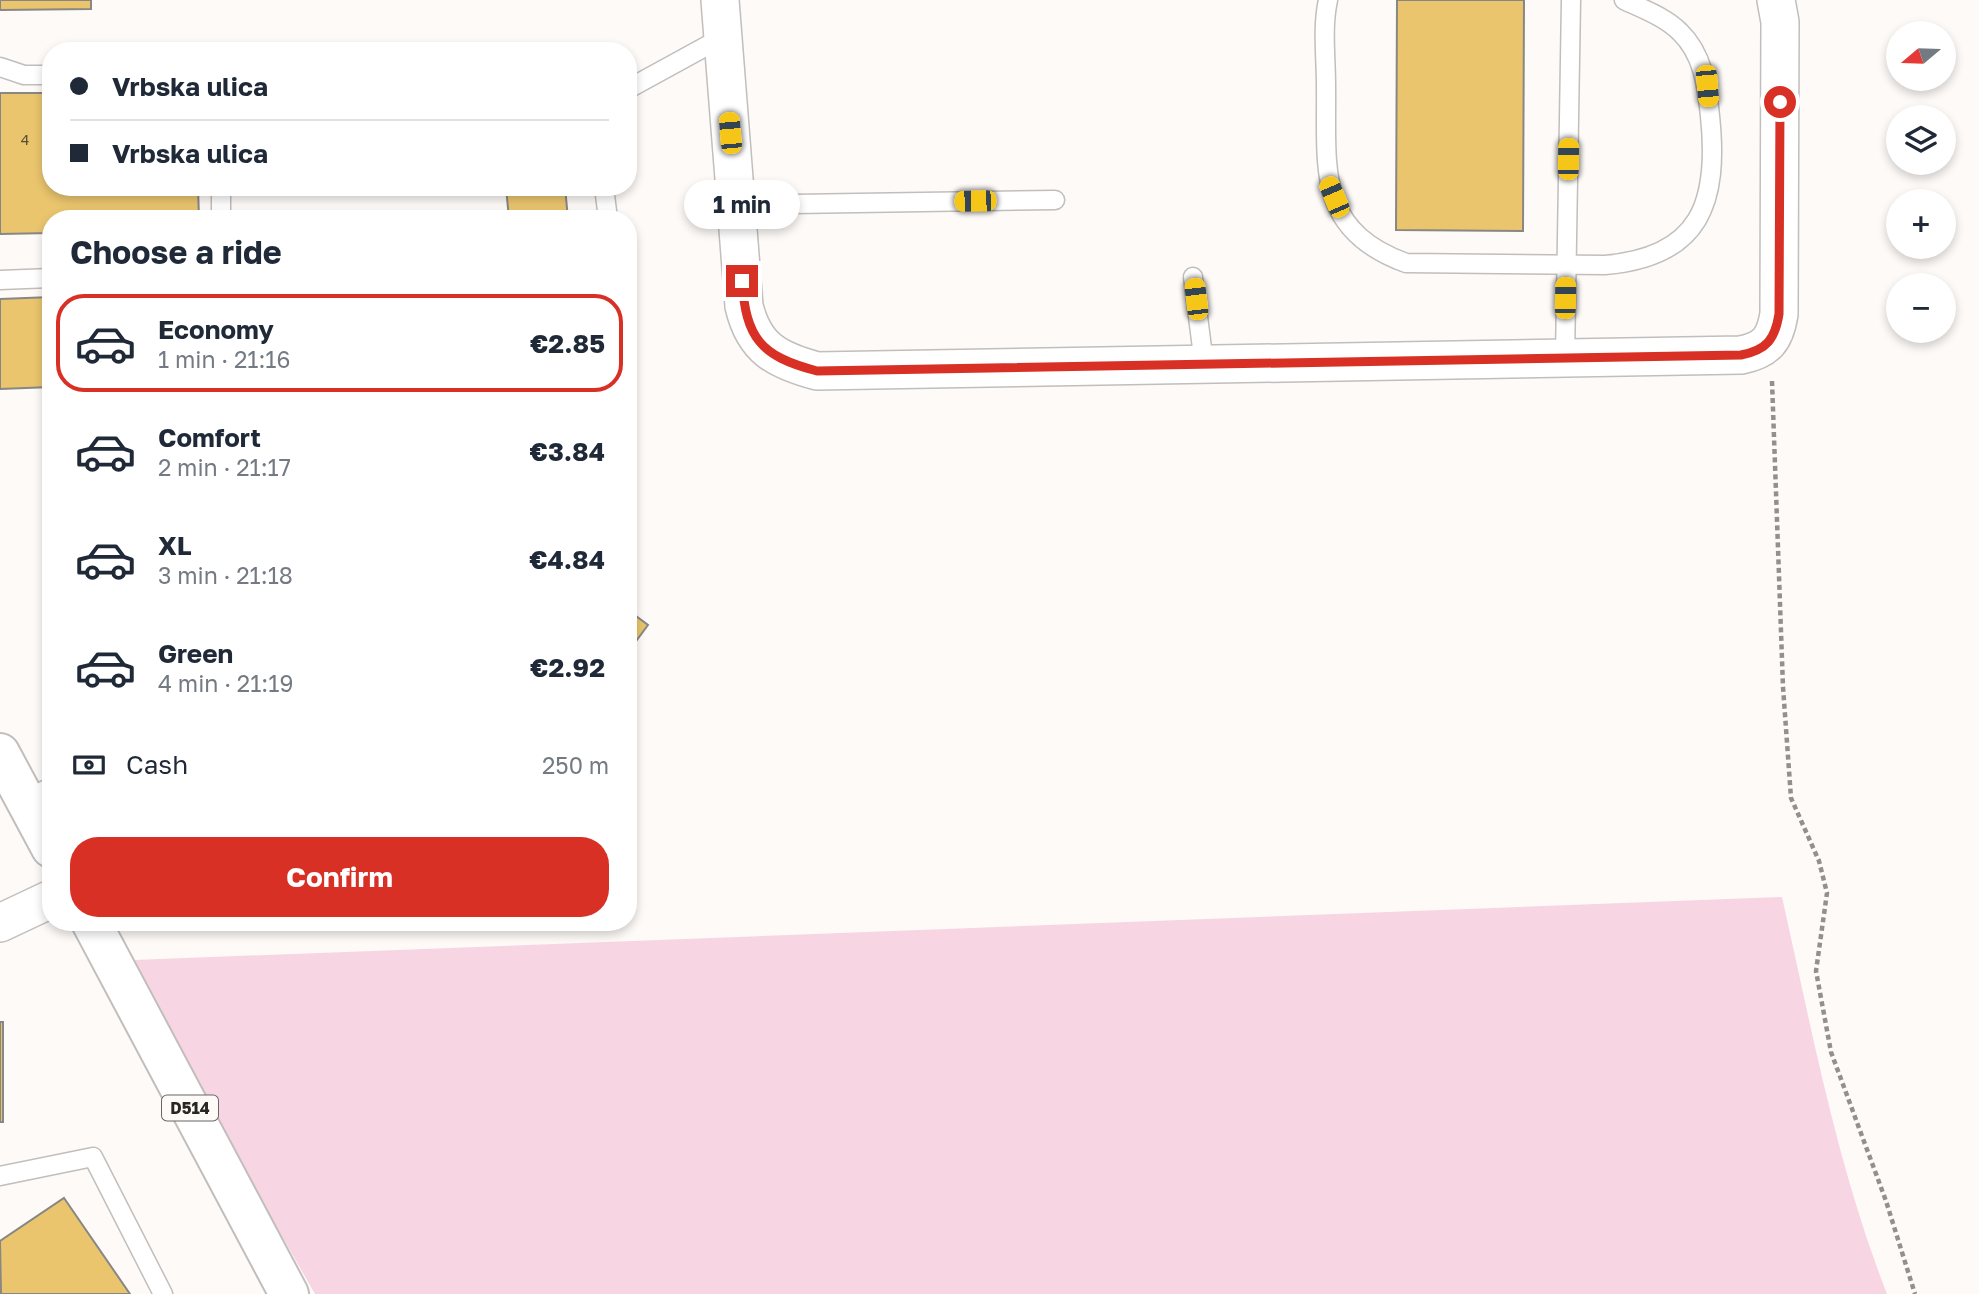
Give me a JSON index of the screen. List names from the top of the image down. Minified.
{"streets":{"main road":["D514"]},"house_numbers":["4"],"north":"left","page":{"map_buttons":["+","−"],"banner":["Vrbska ulica","Vrbska ulica"],"bubble":"1 min","heading":"Choose a ride","list":[{"name":"Economy","note":"1 min · 21:16","value":"€2.85"},{"name":"Comfort","note":"2 min · 21:17","value":"€3.84"},{"name":"XL","note":"3 min · 21:18","value":"€4.84"},{"name":"Green","note":"4 min · 21:19","value":"€2.92"}],"pay":["Cash","250 m"],"buttons":"Confirm"}}
